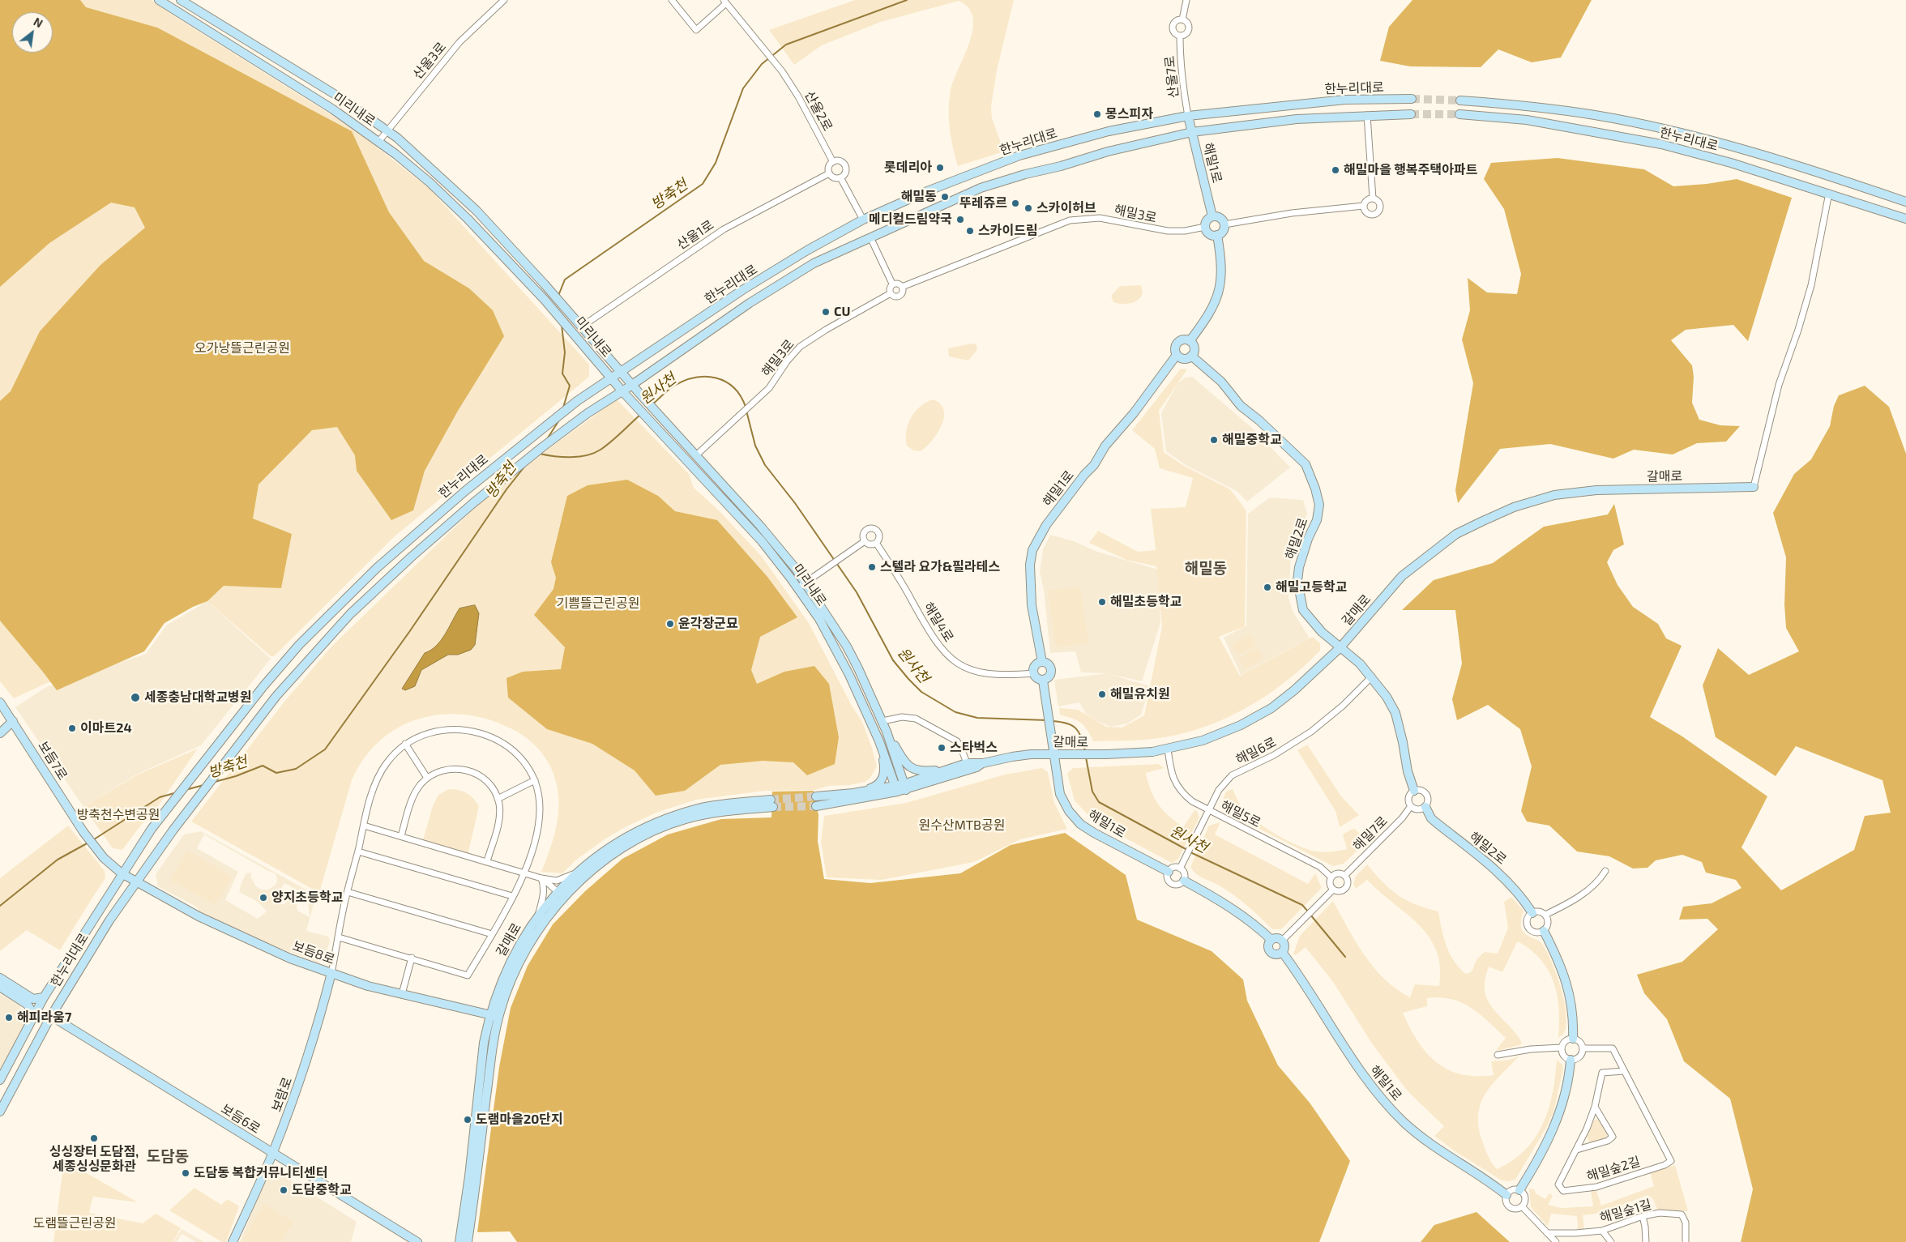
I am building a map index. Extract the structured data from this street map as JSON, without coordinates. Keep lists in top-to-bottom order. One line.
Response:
{"streets":{"street":["산울3로","산울7로","한누리대로","미리내로","산울2로","해밀1로","해밀3로","산울1로","갈매로","해밀2로","해밀4로","해밀6로","보듬7로","해밀5로","해밀7로","보듬8로","보람로","보듬6로","해밀숲2길","해밀숲1길"]},"crossings":[["산울3로","미리내로"],["산울7로","한누리대로"],["산울7로","해밀1로"],["한누리대로","미리내로"],["한누리대로","해밀1로"],["한누리대로","보듬7로"],["한누리대로","보듬8로"],["한누리대로","보듬6로"],["미리내로","해밀3로"],["미리내로","산울1로"],["미리내로","갈매로"],["산울2로","산울1로"],["해밀1로","해밀3로"],["해밀1로","갈매로"],["해밀1로","해밀2로"],["해밀1로","해밀4로"],["해밀1로","해밀6로"],["갈매로","해밀2로"],["갈매로","해밀5로"],["갈매로","보듬8로"],["해밀2로","해밀6로"],["해밀2로","해밀7로"],["해밀6로","해밀5로"],["해밀5로","해밀7로"],["보듬8로","보람로"],["보람로","보듬6로"]],"districts":["해밀동","도담동"],"water":["방축천","원사천"],"parks":["오가낭뜰근린공원","기쁨뜰근린공원","방축천수변공원","원수산MTB공원","도램뜰근린공원"],"places":["몽스피자","롯데리아","해밀마을 행복주택아파트","해밀동","뚜레쥬르","스카이허브","메디컬드림약국","스카이드림","CU","해밀중학교","스텔라 요가&필라테스","해밀고등학교","해밀초등학교","윤각장군묘","해밀유치원","세종충남대학교병원","이마트24","스타벅스","양지초등학교","해피라움7","도램마을20단지","싱싱장터 도담점, 세종싱싱문화관","도담동 복합커뮤니티센터","도담중학교"],"north":"top right"}
